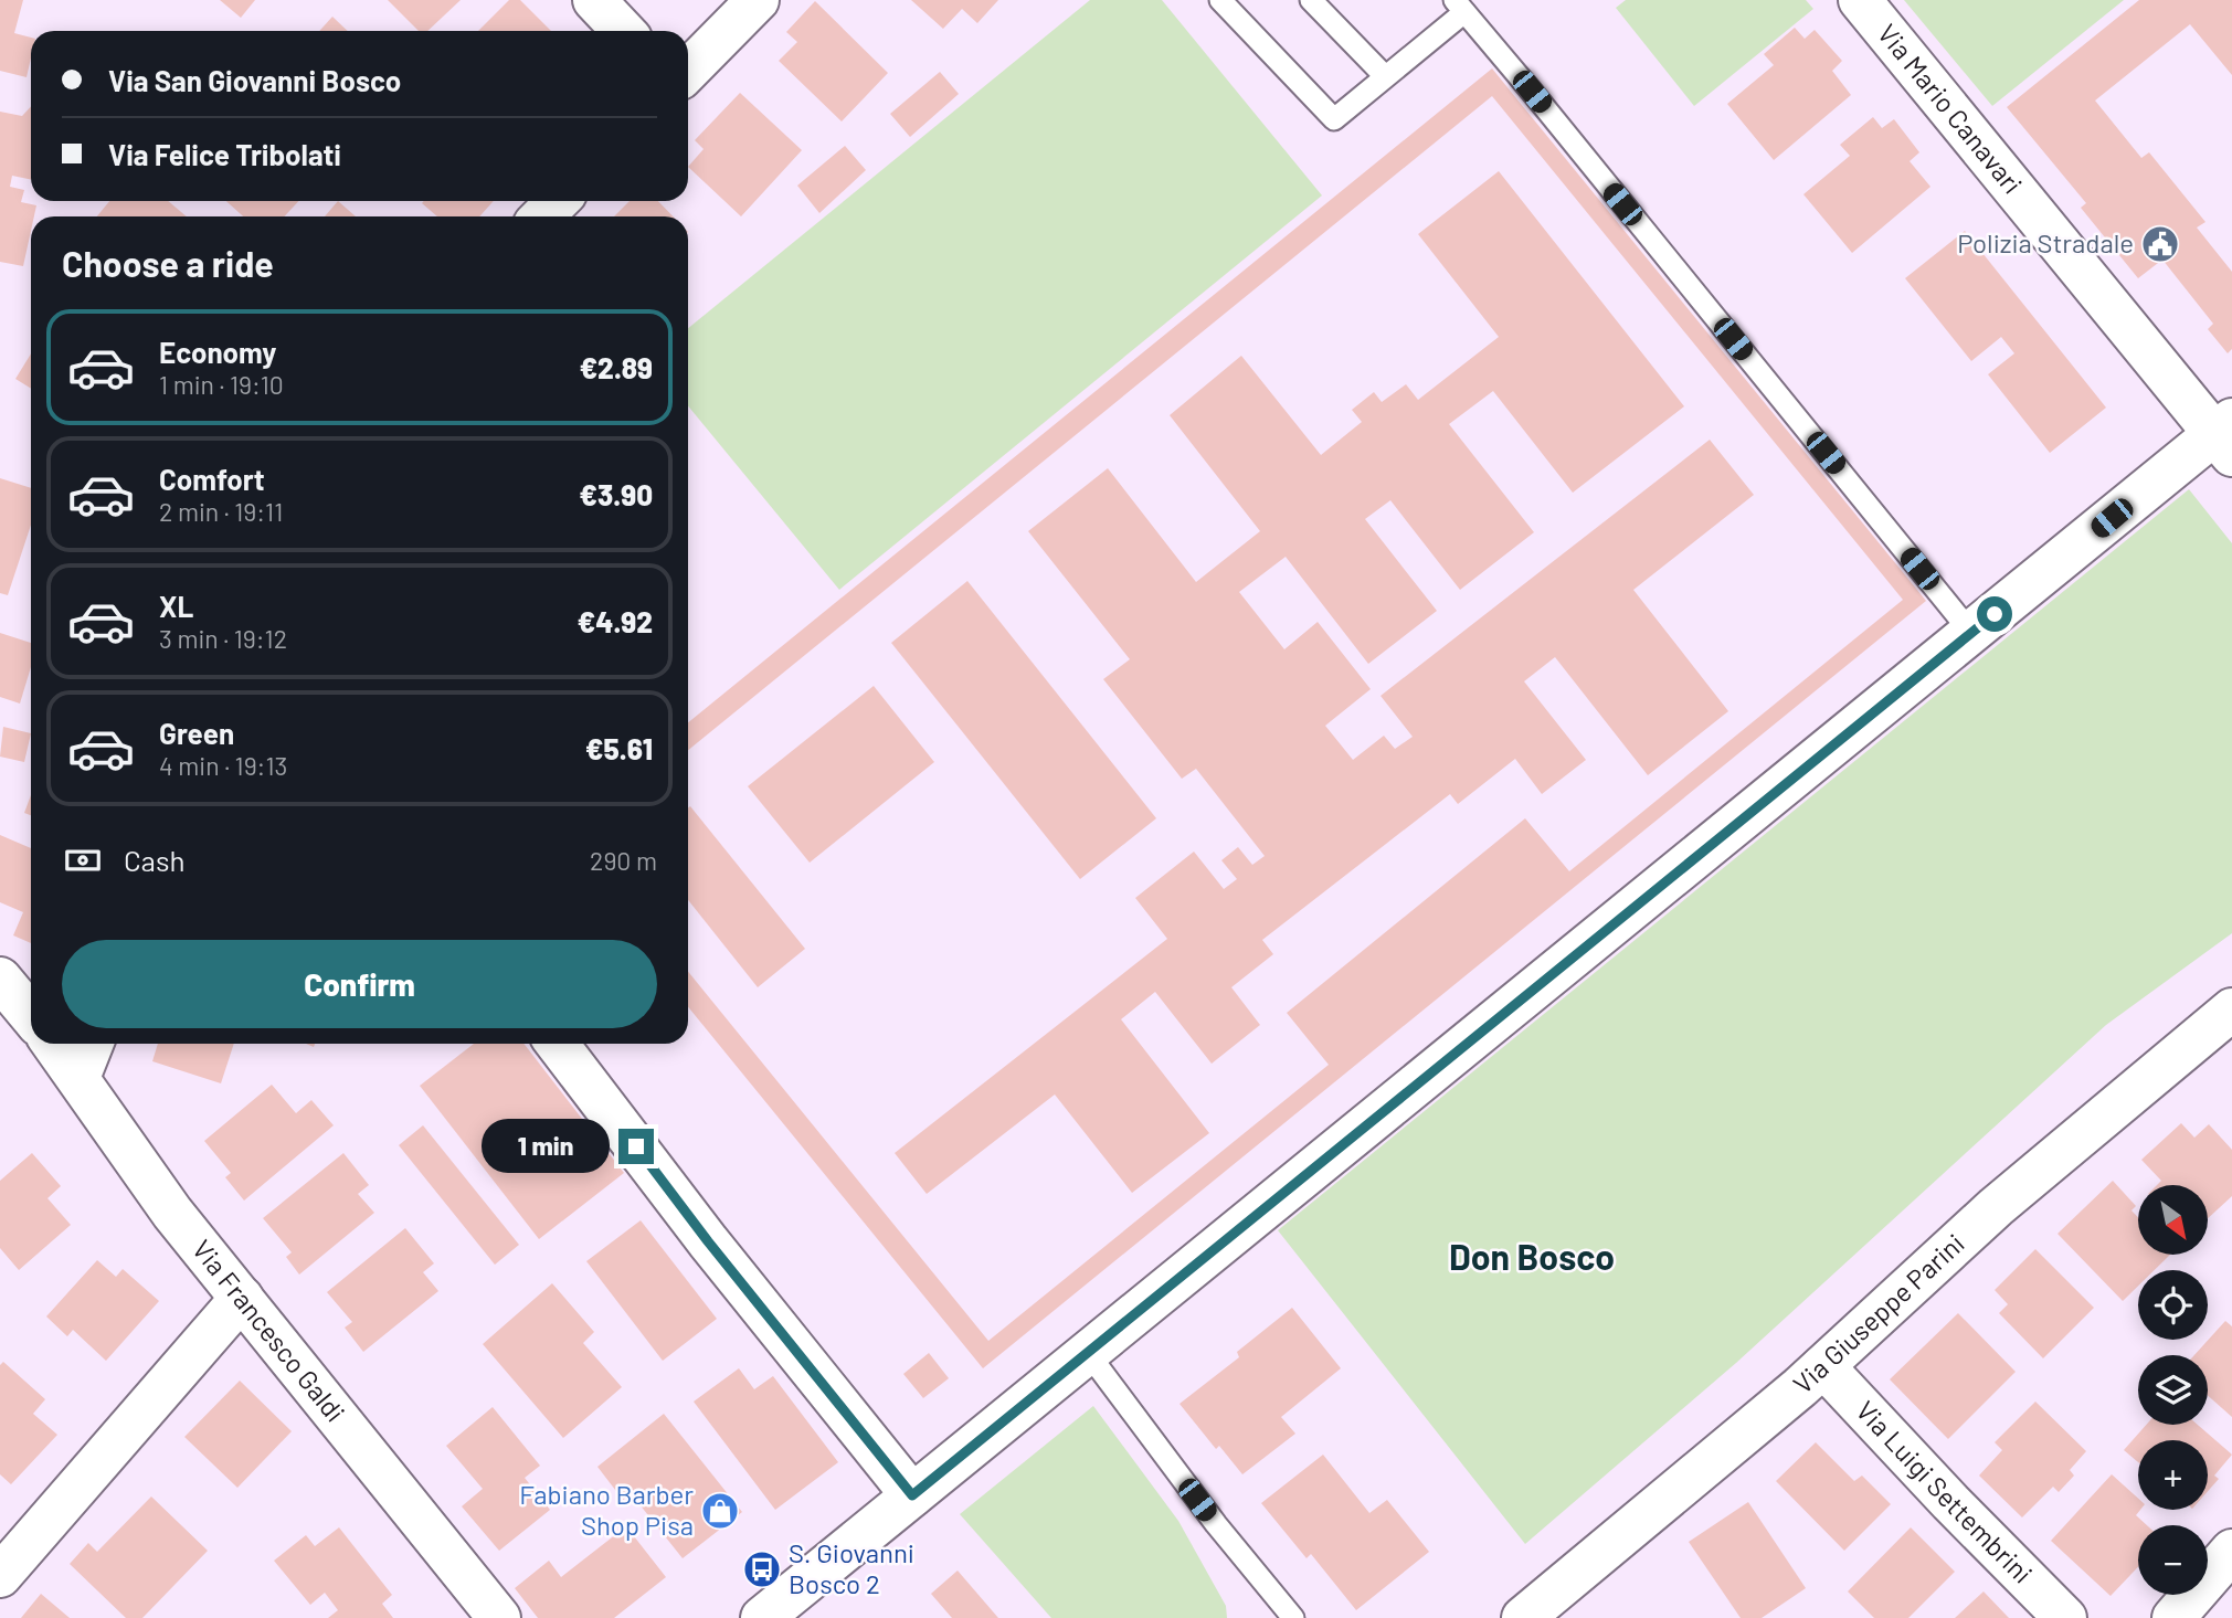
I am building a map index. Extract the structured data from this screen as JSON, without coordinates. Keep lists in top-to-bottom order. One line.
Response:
{"streets":{"street":["Via Mario Canavari","Via Giuseppe Parini","Via Francesco Galdi","Via Luigi Settembrini"]},"crossings":[["Via Giuseppe Parini","Via Luigi Settembrini"]],"districts":["Don Bosco"],"places":{"public building":["Polizia Stradale"],"shop":["Fabiano Barber Shop Pisa"],"bus stop":["S. Giovanni Bosco 2"]},"north":"bottom right","page":{"banner":["Via San Giovanni Bosco","Via Felice Tribolati"],"heading":"Choose a ride","list":[{"name":"Economy","note":"1 min · 19:10","value":"€2.89"},{"name":"Comfort","note":"2 min · 19:11","value":"€3.90"},{"name":"XL","note":"3 min · 19:12","value":"€4.92"},{"name":"Green","note":"4 min · 19:13","value":"€5.61"}],"pay":["Cash","290 m"],"buttons":"Confirm","bubble":"1 min","map_buttons":["+","−"]}}
